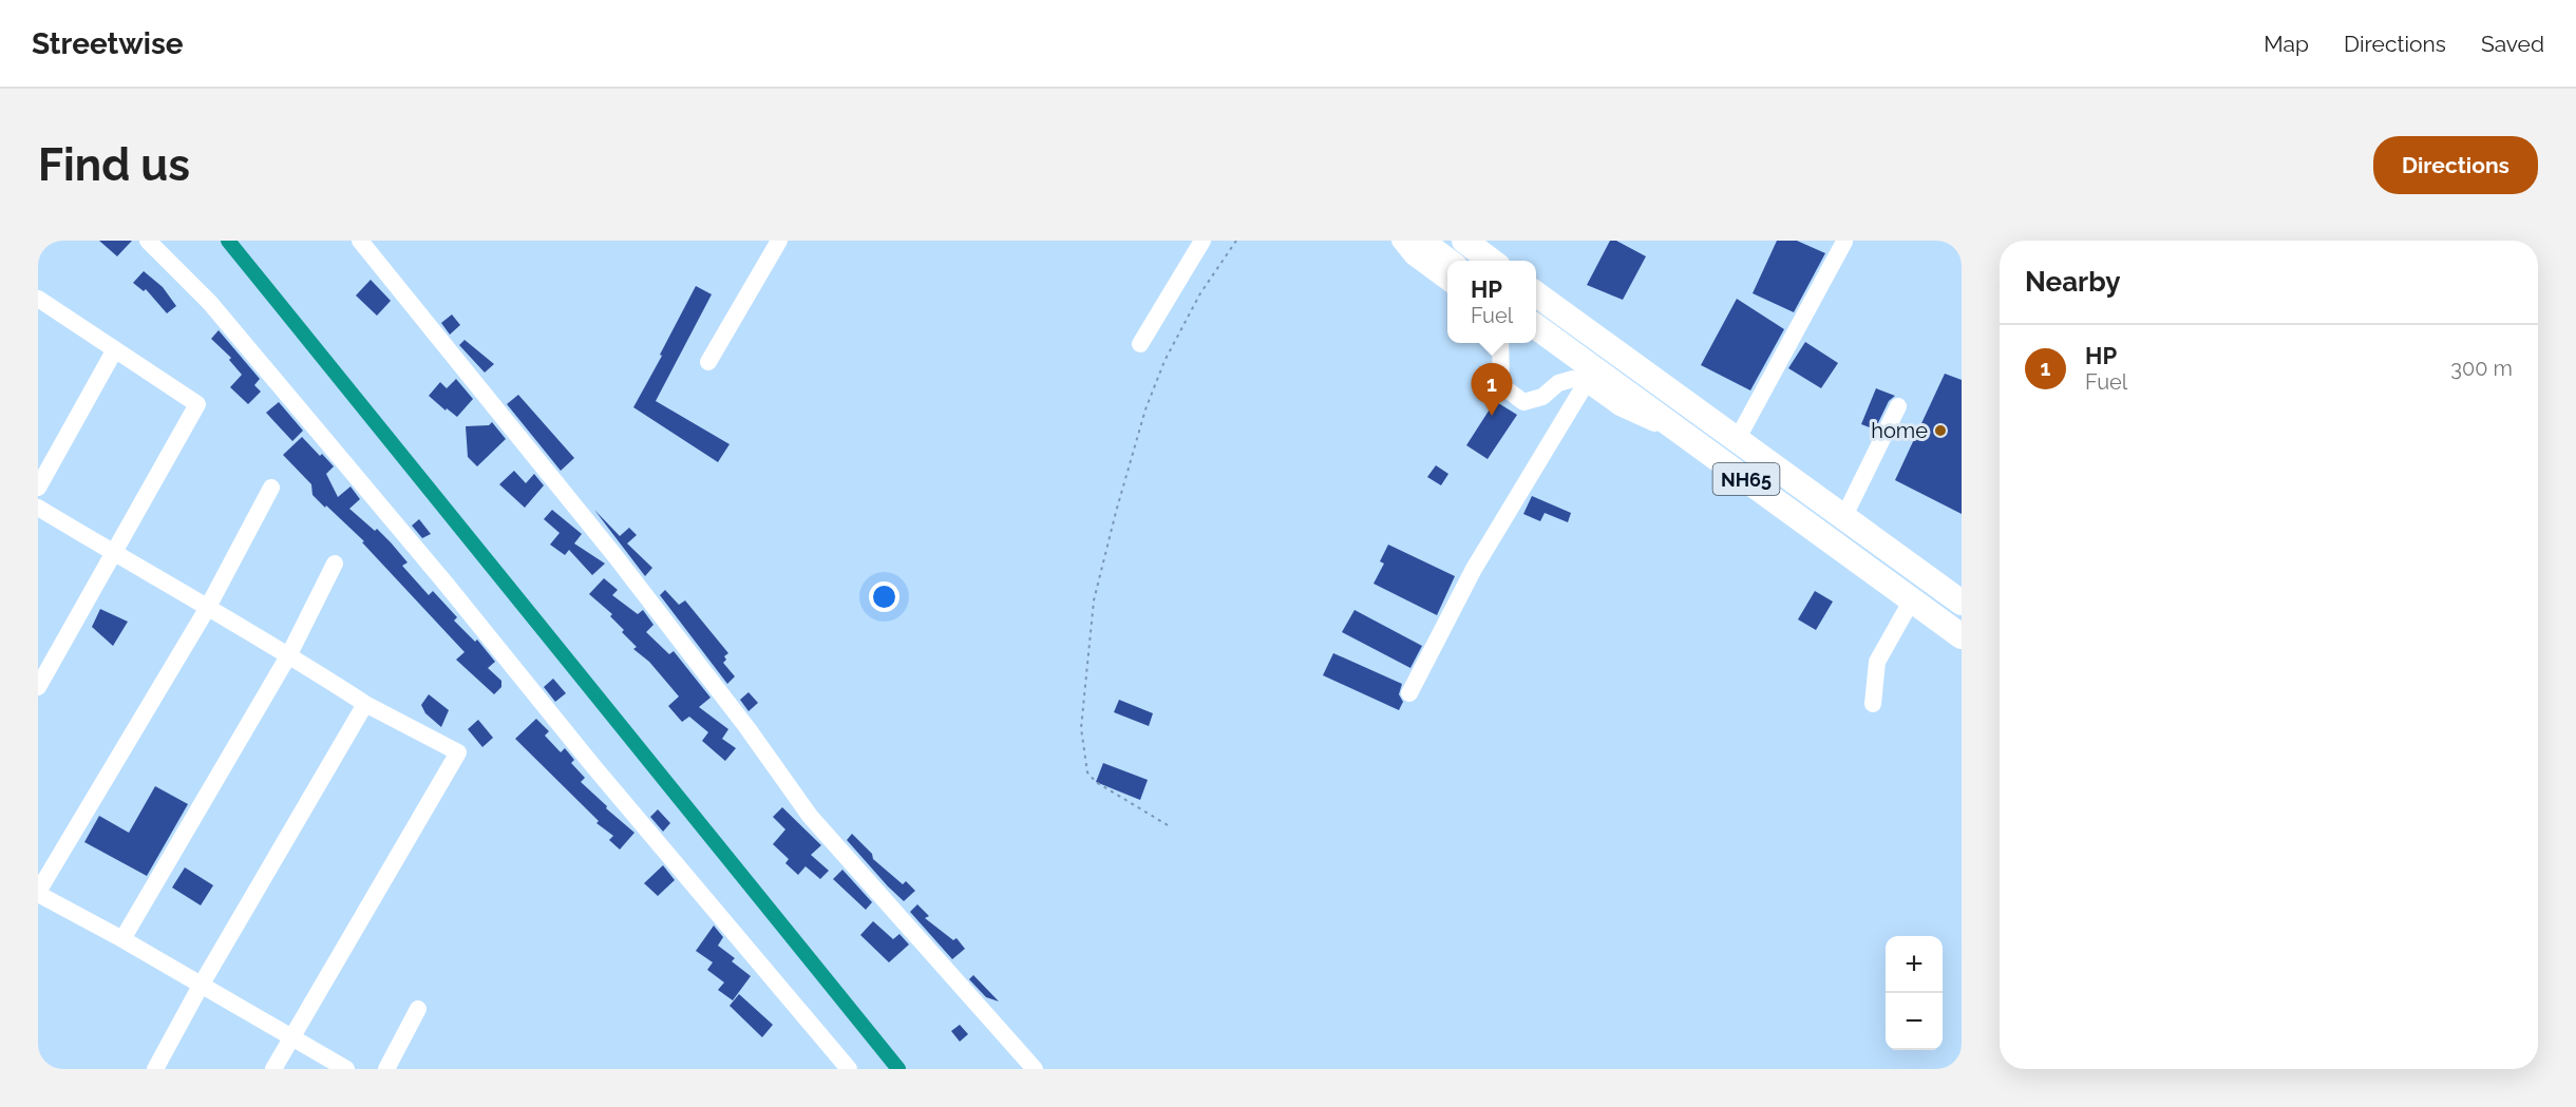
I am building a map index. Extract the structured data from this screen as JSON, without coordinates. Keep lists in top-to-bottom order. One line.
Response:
{"streets":{"highway":["NH65"]},"places":["home"],"page":{"header":"Streetwise","nav":["Map","Directions","Saved"],"buttons":"Directions","title":"Find us","heading":"Nearby","popup":["HP","Fuel"],"list":[{"mark":"1","name":"HP","note":"Fuel","value":"300 m"}],"pins":"1","map_buttons":["+","−"]}}
